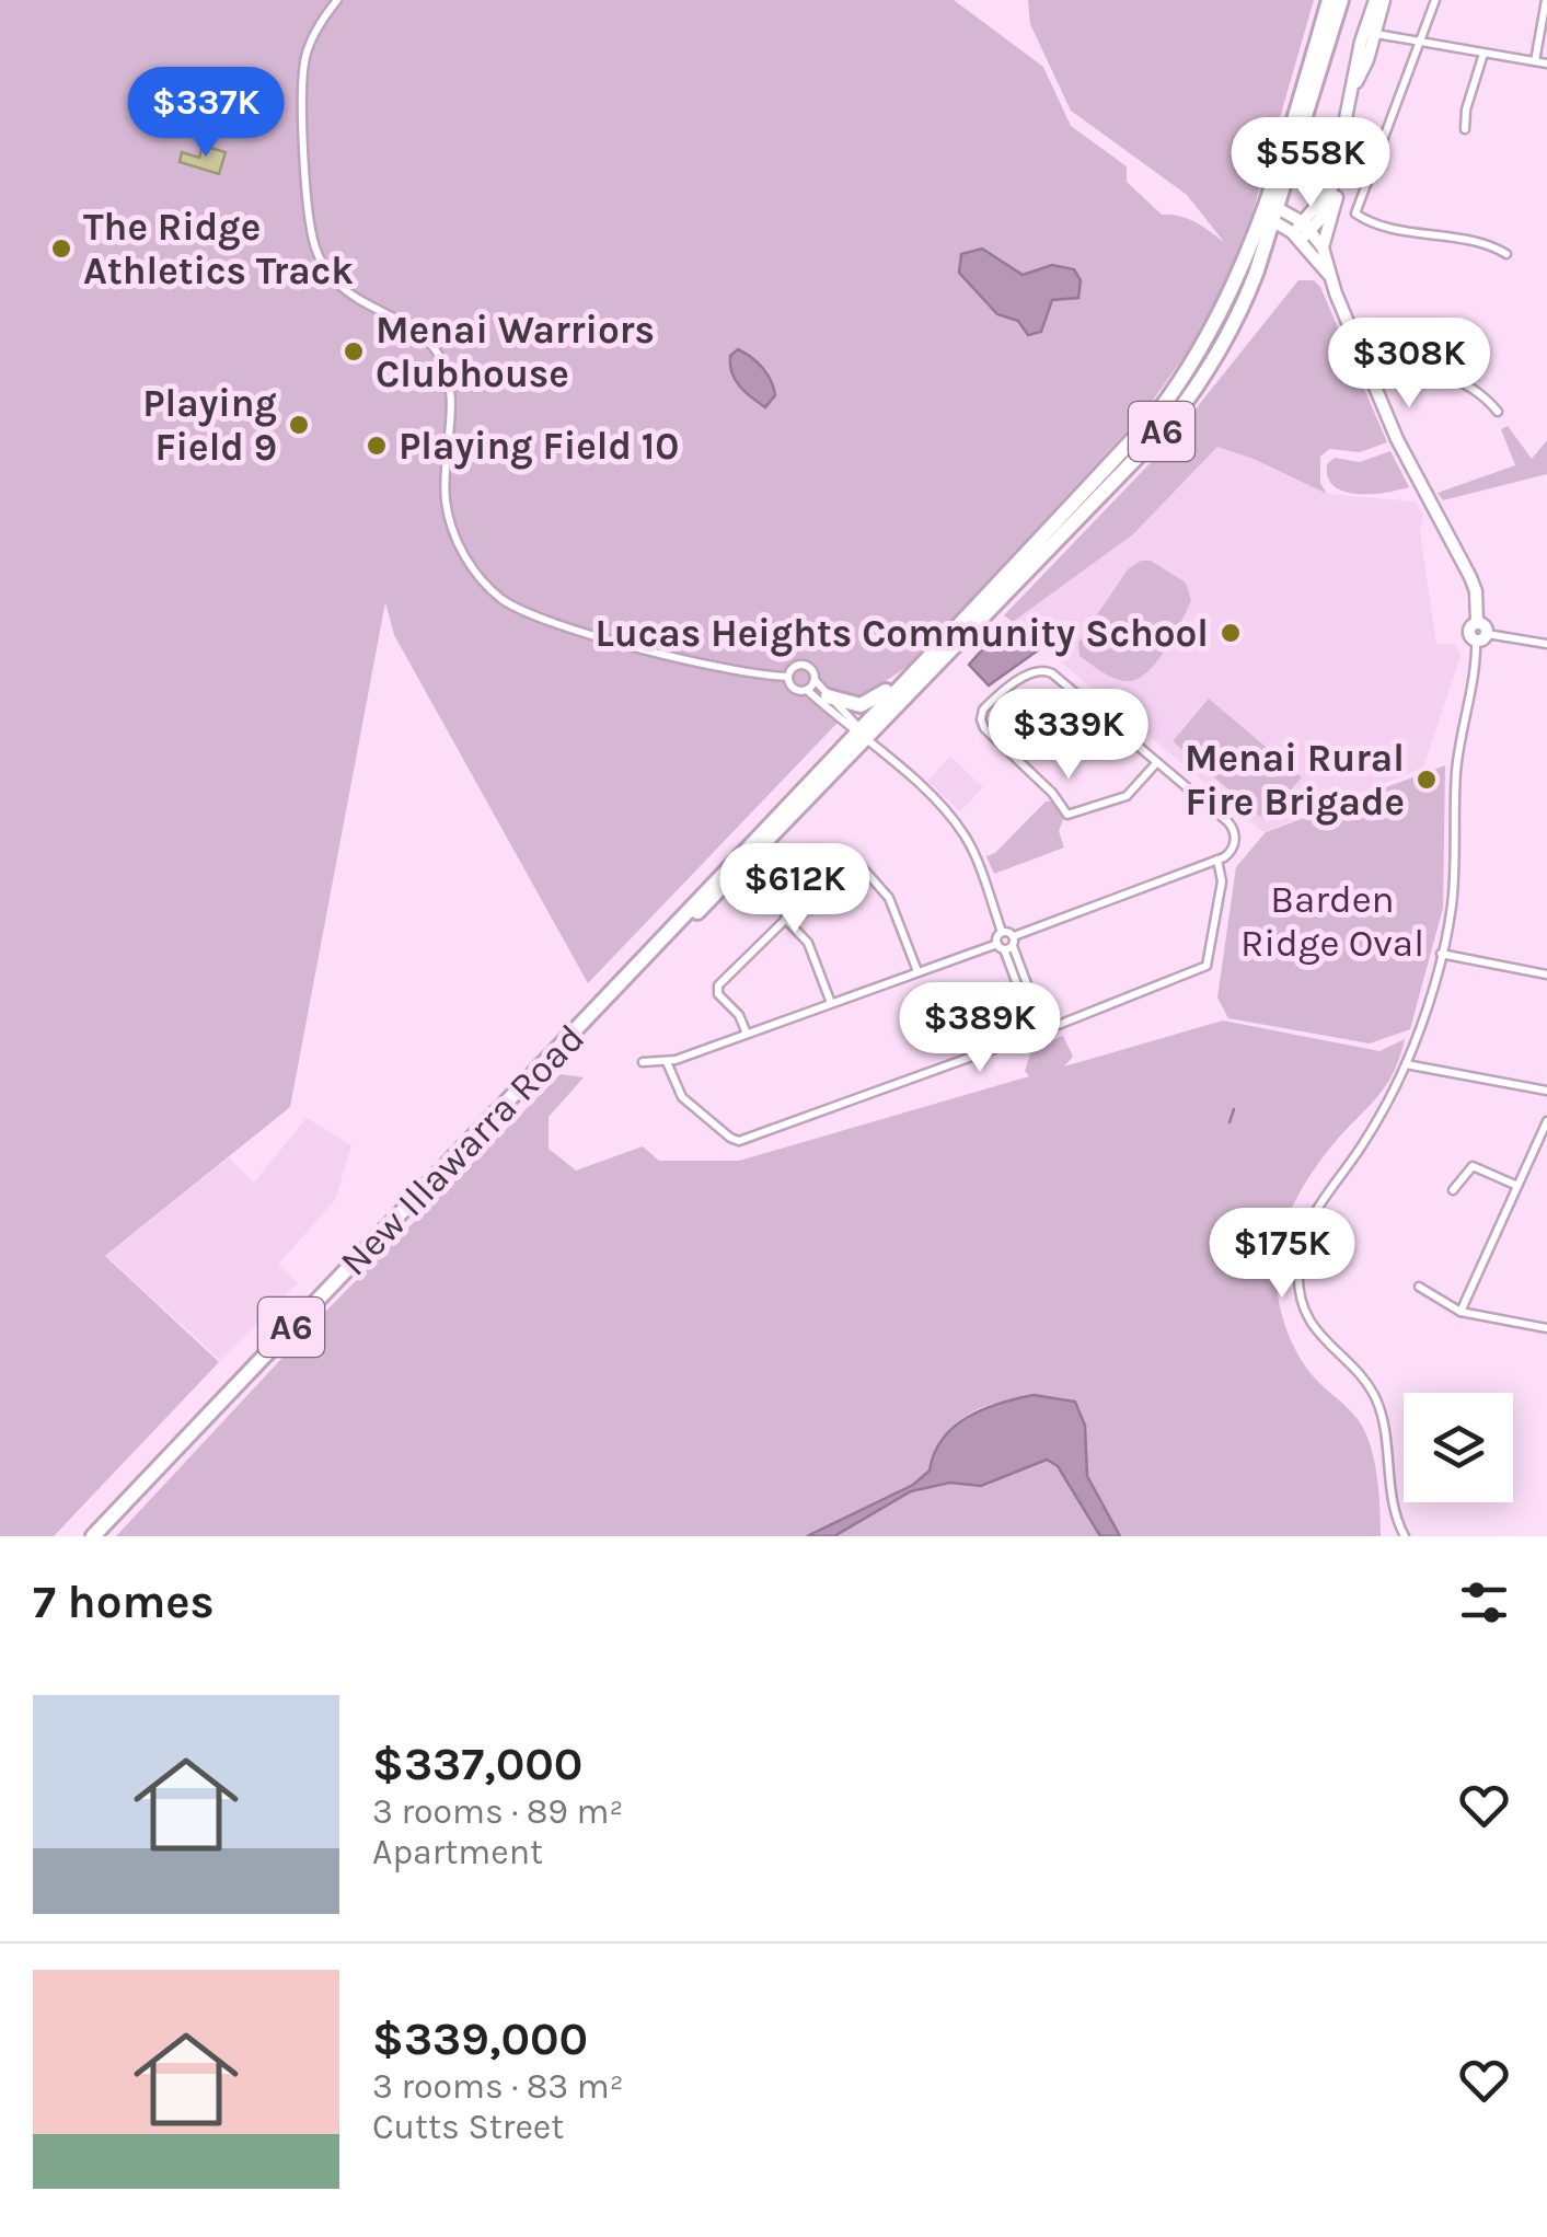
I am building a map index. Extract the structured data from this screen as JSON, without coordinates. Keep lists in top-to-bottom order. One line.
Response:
{"streets":{"highway":["A6","New Illawarra Road"]},"parks":["Barden Ridge Oval"],"places":["The Ridge Athletics Track","Menai Warriors Clubhouse","Playing Field 9","Playing Field 10","Lucas Heights Community School","Menai Rural Fire Brigade"],"page":{"price":["$337K","$558K","$308K","$339K","$612K","$389K","$175K"],"heading":"7 homes","list":[{"name":"$337,000","note":"3 rooms · 89 m² · Apartment"},{"name":"$339,000","note":"3 rooms · 83 m² · Cutts Street"}]}}
